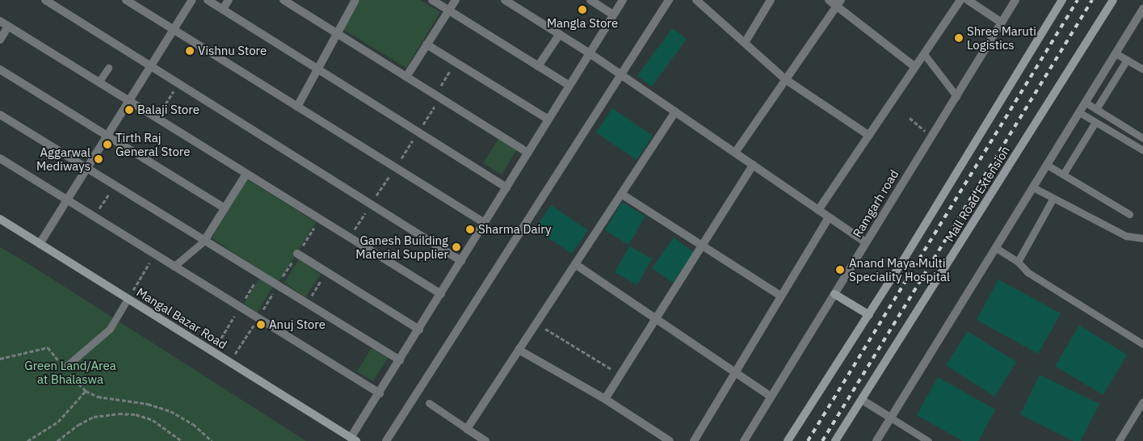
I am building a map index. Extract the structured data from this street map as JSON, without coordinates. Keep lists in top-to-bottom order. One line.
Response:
{"streets":{"main road":["Mall Road Extension","Mangal Bazar Road"],"street":["Ramgarh road"]},"parks":["Green Land/Area at Bhalaswa"],"places":["Mangla Store","Shree Maruti Logistics","Vishnu Store","Balaji Store","Tirth Raj General Store","Aggarwal Mediways","Sharma Dairy","Ganesh Building Material Supplier","Anand Maya Multi Speciality Hospital","Anuj Store"]}
